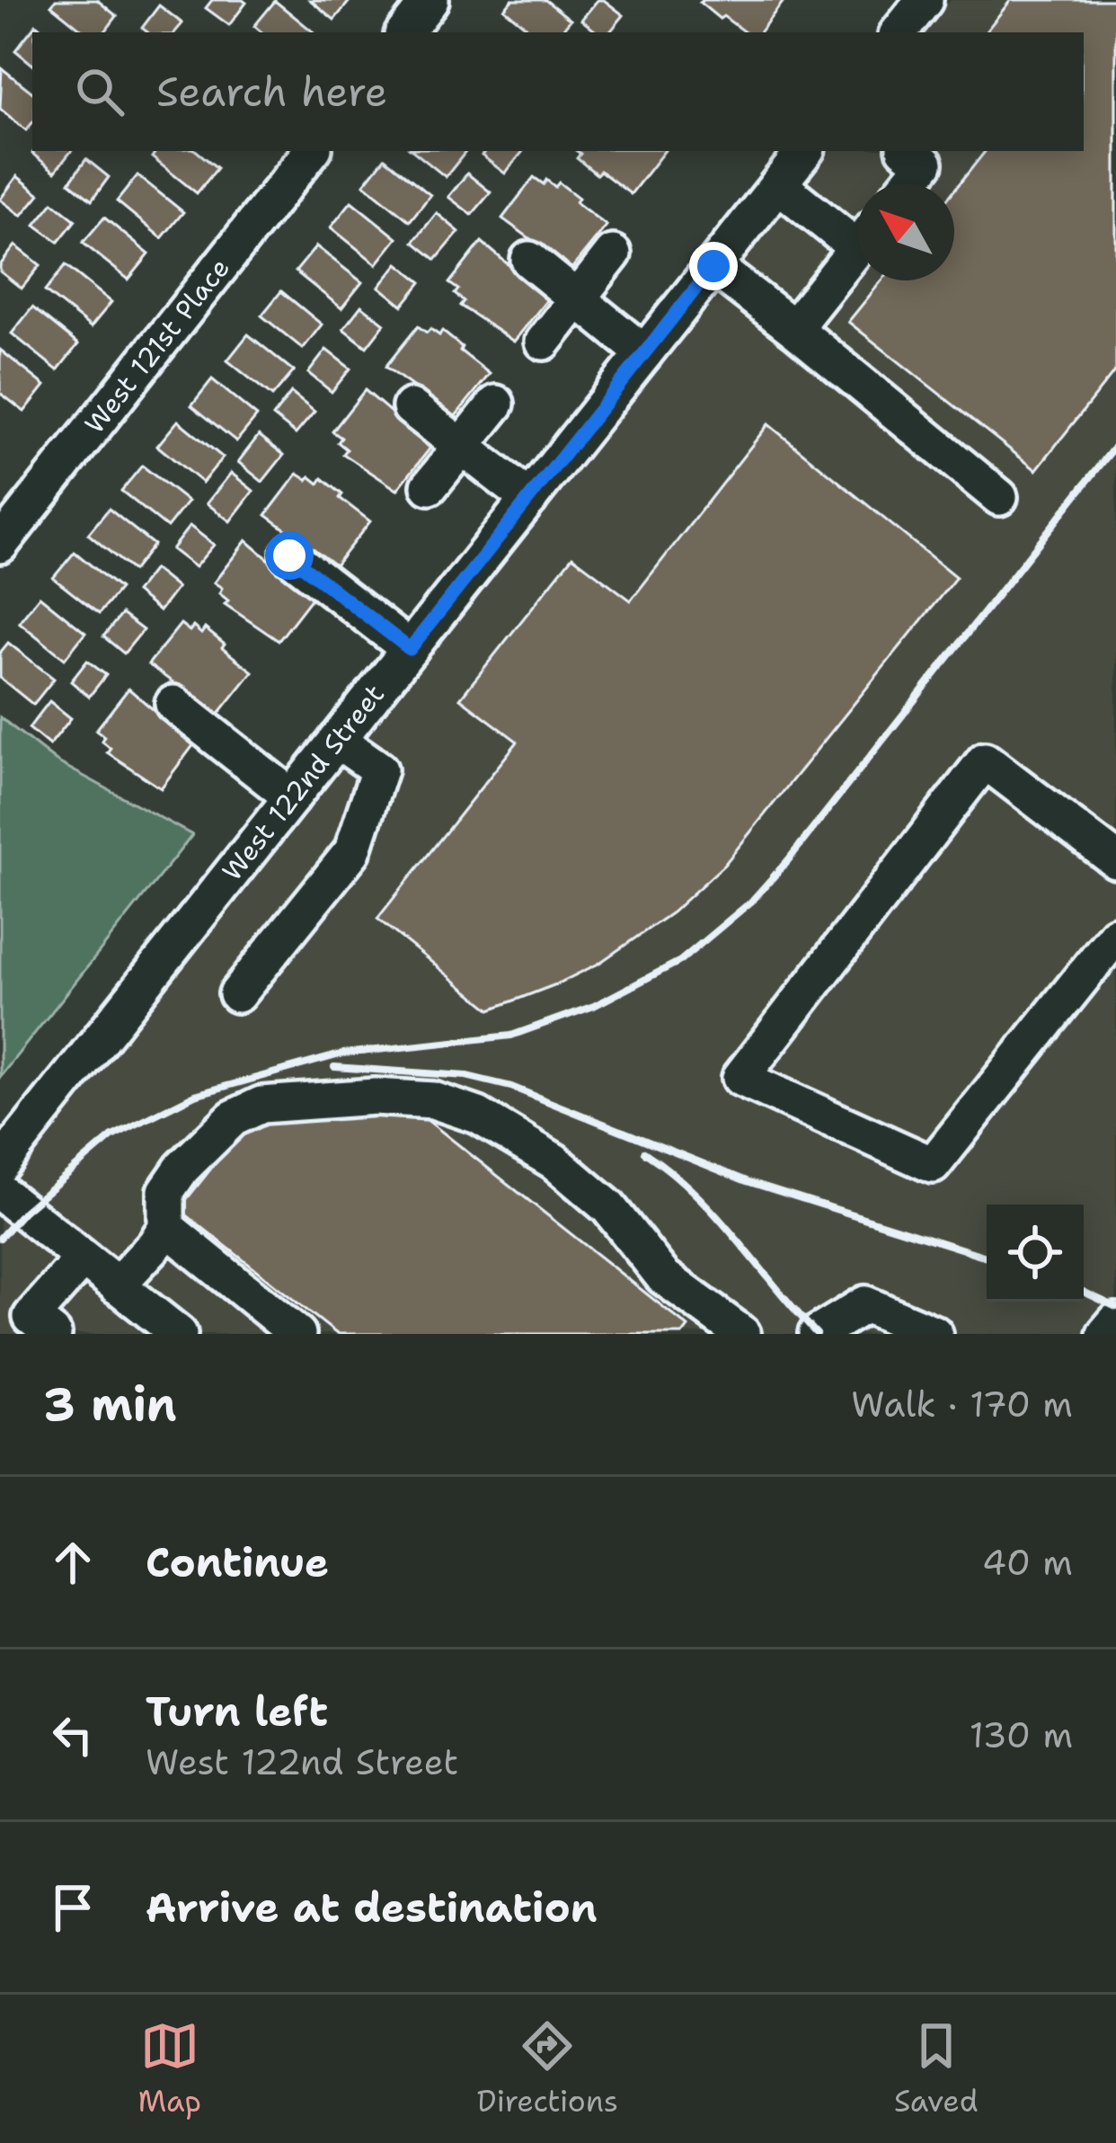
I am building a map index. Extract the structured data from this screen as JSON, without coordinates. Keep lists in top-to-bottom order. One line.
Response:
{"streets":{"street":["West 121st Place","West 122nd Street"]},"north":"top left","page":{"search":"Search here","heading":["3 min","Walk · 170 m"],"list":[["Continue","40 m"],["Turn left","West 122nd Street","130 m"],"Arrive at destination"],"nav":["Map","Directions","Saved"]}}
